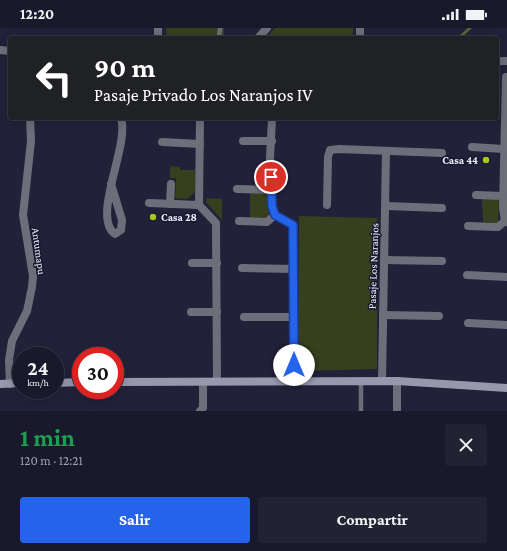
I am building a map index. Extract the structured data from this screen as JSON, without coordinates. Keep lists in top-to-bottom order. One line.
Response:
{"streets":{"street":["Antumapu","Pasaje Los Naranjos"]},"places":["Casa 44","Casa 28"],"page":{"status":"12:20","turn":["90 m","Pasaje Privado Los Naranjos IV"],"speed":"24 km/h","limit":"30","heading":["1 min","120 m · 12:21"],"buttons":["Salir","Compartir"]}}
